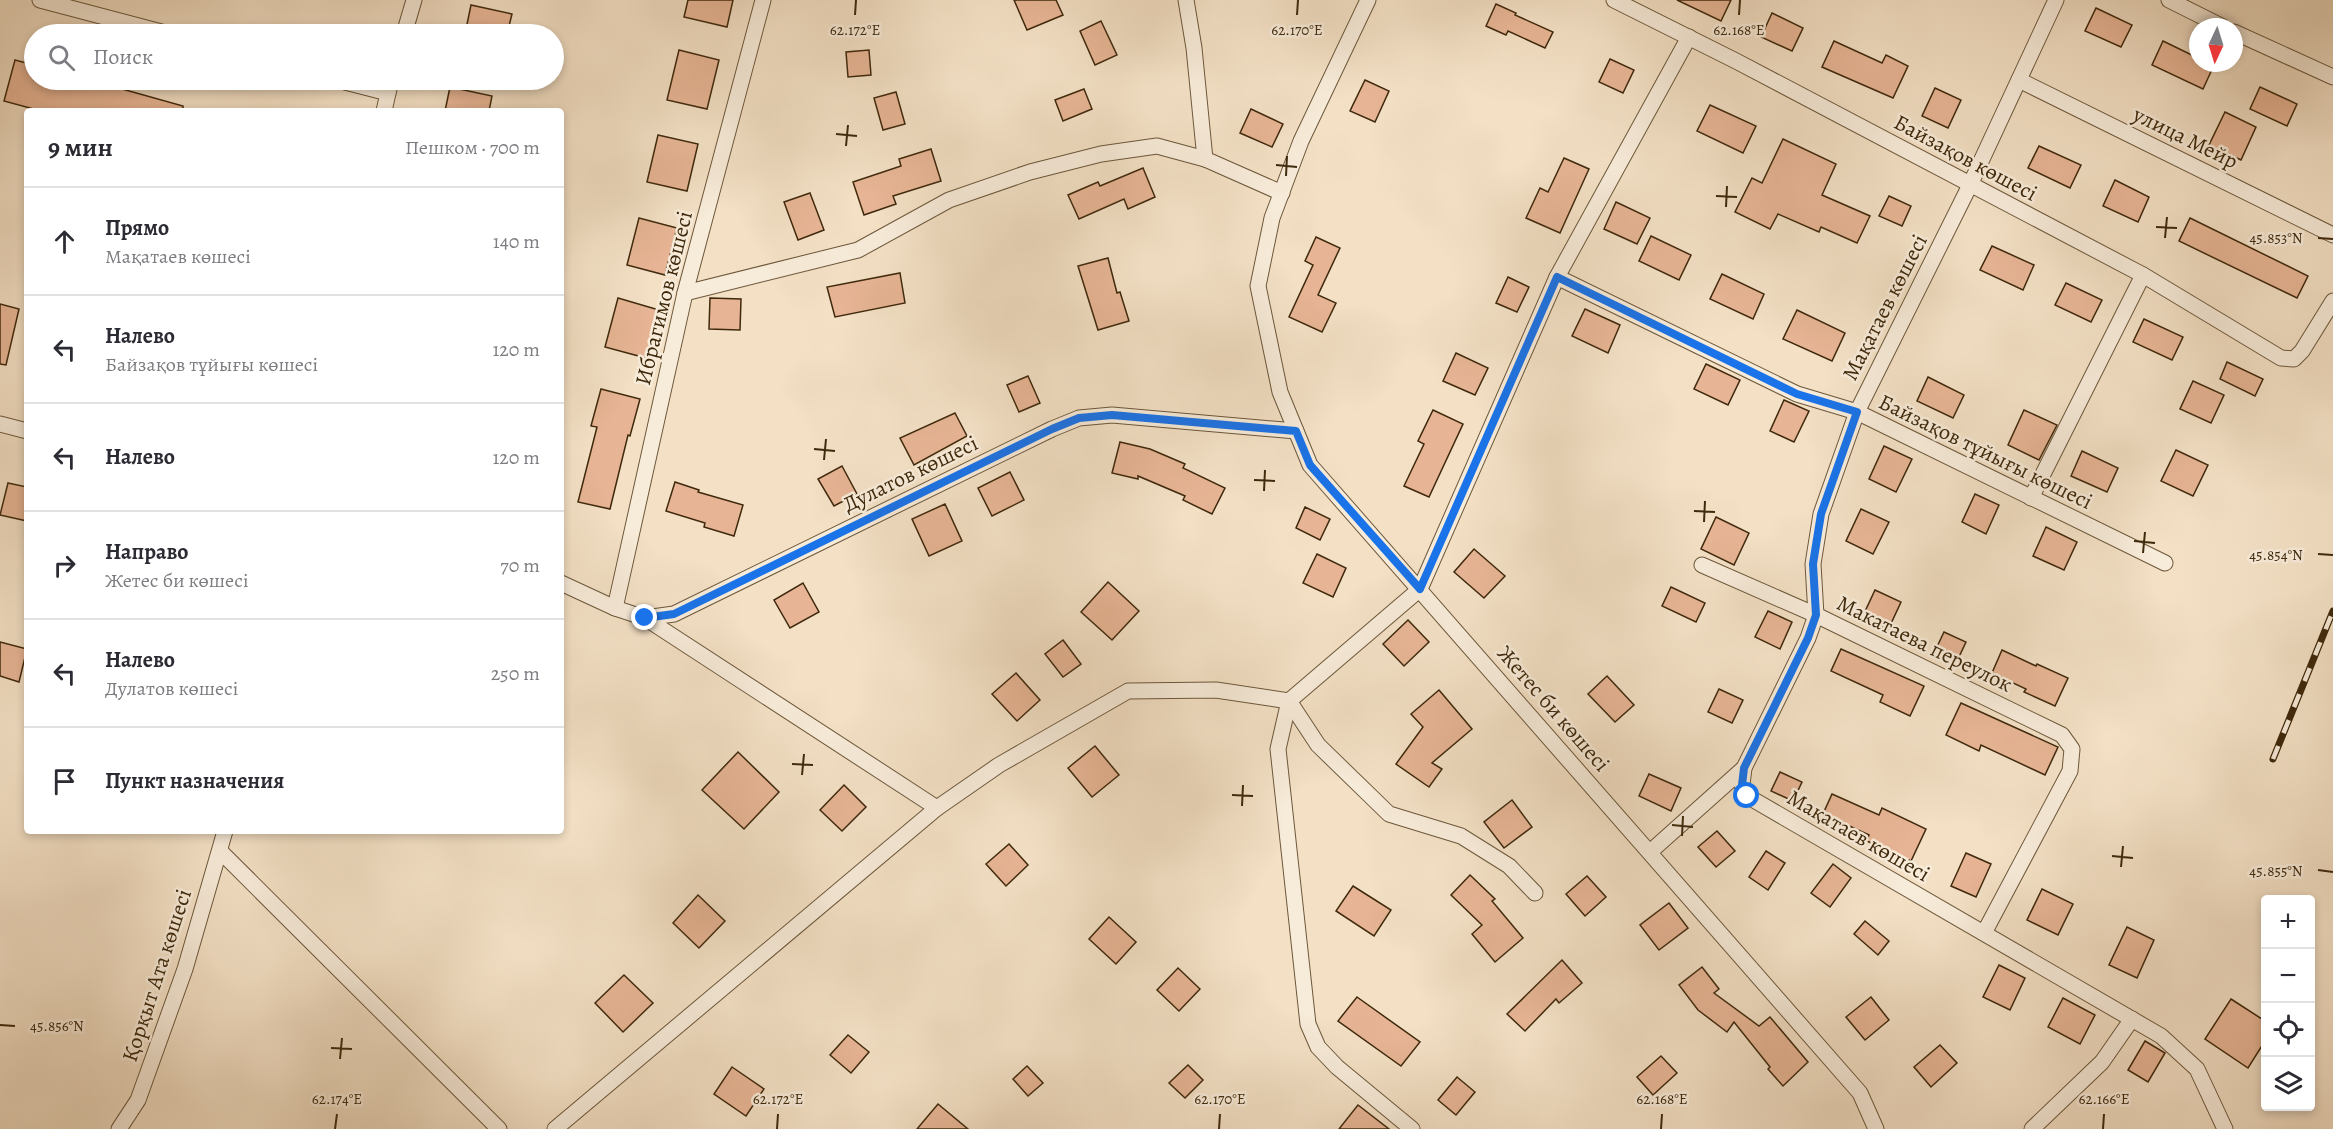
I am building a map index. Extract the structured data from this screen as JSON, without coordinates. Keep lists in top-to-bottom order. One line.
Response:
{"streets":{"street":["улица Мейр","Байзақов көшесі","Ибрагимов көшесі","Мақатаев көшесі","Байзақов тұйығы көшесі","Дулатов көшесі","Макатаева переулок","Жетес би көшесі","Қорқыт Ата көшесі"]},"crossings":[["улица Мейр","Мақатаев көшесі"],["Байзақов көшесі","Мақатаев көшесі"],["Ибрагимов көшесі","Дулатов көшесі"],["Мақатаев көшесі","Байзақов тұйығы көшесі"],["Мақатаев көшесі","Макатаева переулок"],["Дулатов көшесі","Жетес би көшесі"]],"north":"bottom","page":{"search":"Поиск","heading":["9 мин","Пешком · 700 m"],"list":[["Прямо","Мақатаев көшесі","140 m"],["Налево","Байзақов тұйығы көшесі","120 m"],["Налево","120 m"],["Направо","Жетес би көшесі","70 m"],["Налево","Дулатов көшесі","250 m"],"Пункт назначения"],"map_buttons":["+","−"]},"coordinates":["62.172°E","62.170°E","62.168°E","45.853°N","45.854°N","45.855°N","45.856°N","62.174°E","62.166°E"]}
